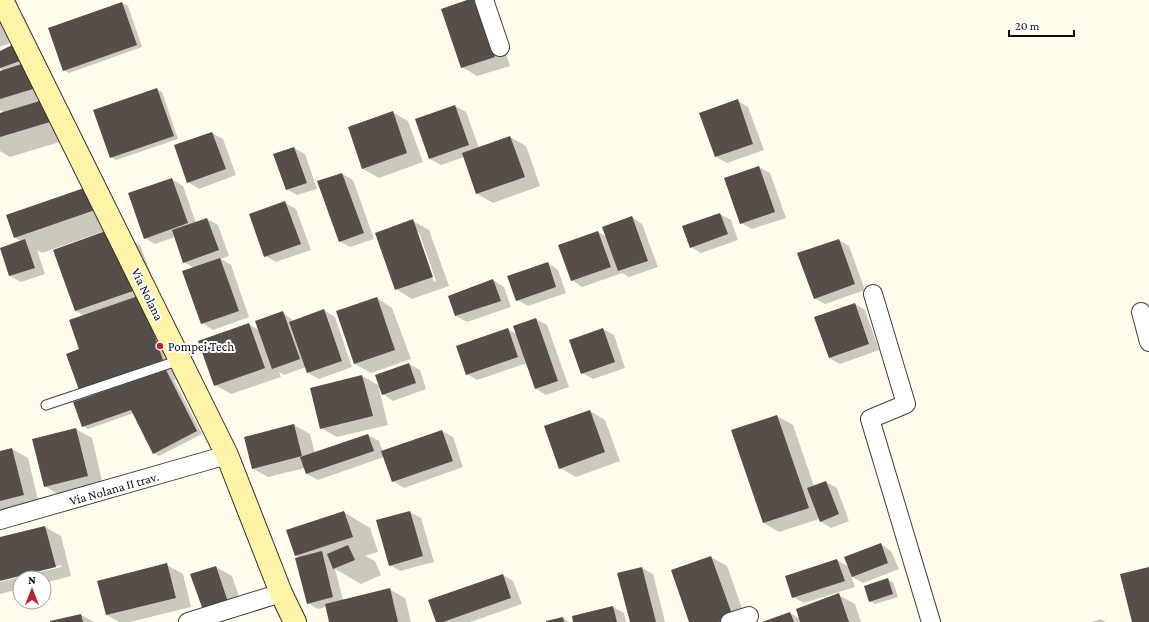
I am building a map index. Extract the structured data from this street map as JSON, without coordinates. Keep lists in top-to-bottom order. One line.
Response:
{"streets":{"street":["Via Nolana","Via Nolana II trav."]},"crossings":[["Via Nolana","Via Nolana II trav."]],"places":["Pompei Tech"],"scale_bar":"20 m","north":"top"}
